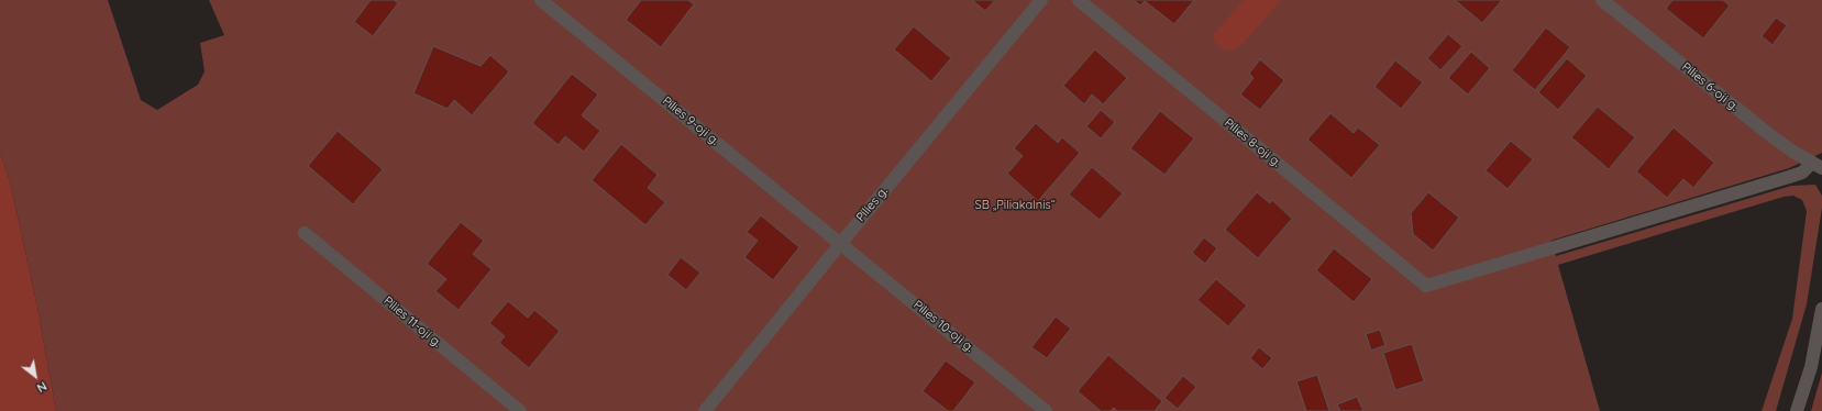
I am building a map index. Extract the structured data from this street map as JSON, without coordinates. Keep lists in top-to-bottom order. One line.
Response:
{"streets":{"street":["Pilies 6-oji g.","Pilies 9-oji g.","Pilies 8-oji g.","Pilies g.","Pilies 11-oji g.","Pilies 10-oji g."]},"crossings":[["Pilies 6-oji g.","Pilies 8-oji g."],["Pilies 9-oji g.","Pilies g."],["Pilies 9-oji g.","Pilies 10-oji g."],["Pilies g.","Pilies 10-oji g."]],"parks":["SB „Piliakalnis“"],"north":"bottom right"}
